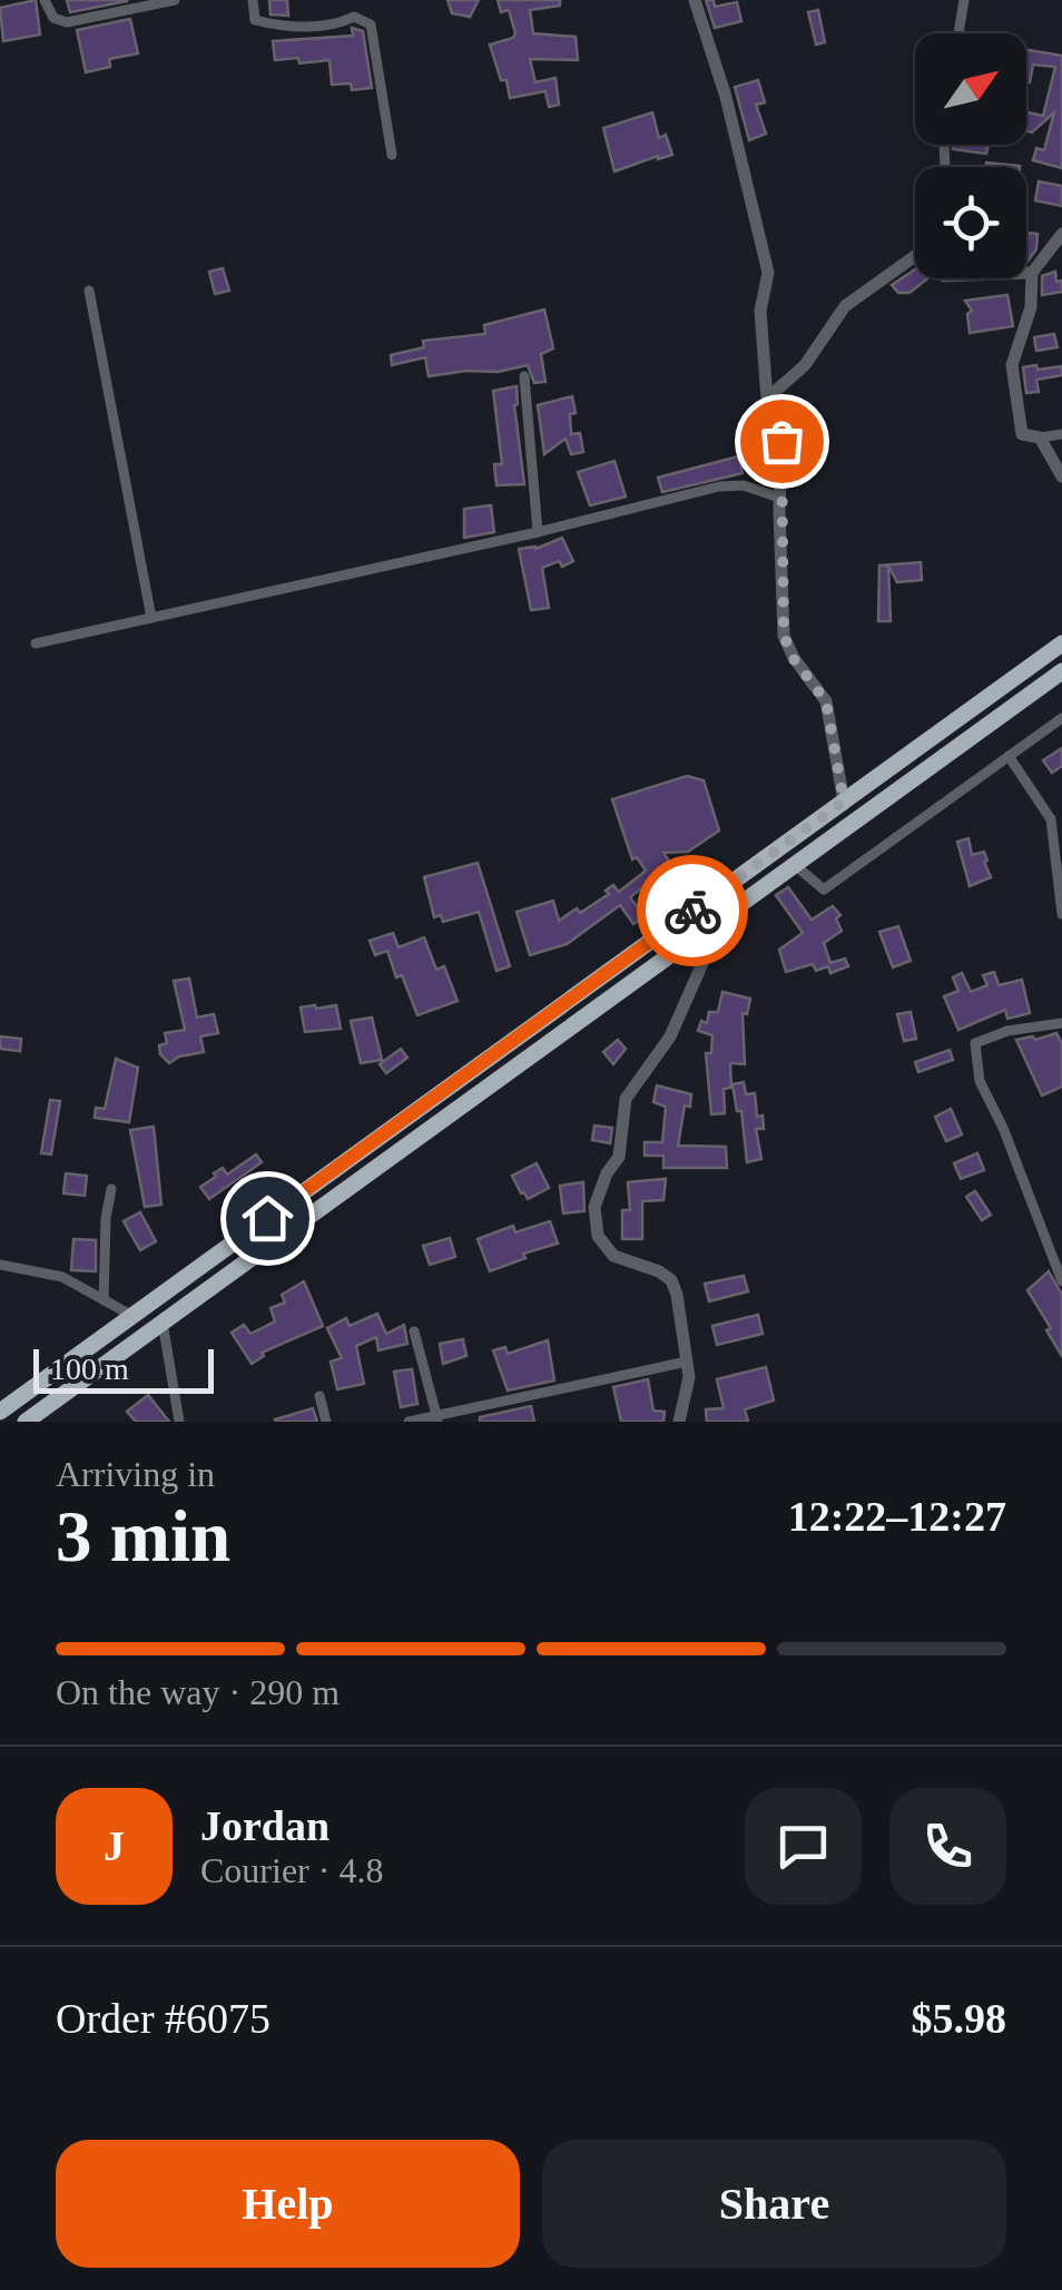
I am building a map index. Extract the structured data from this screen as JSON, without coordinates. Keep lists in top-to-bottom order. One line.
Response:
{"scale_bar":"100 m","north":"top right","page":{"scale":"100 m","heading":["3 min","Arriving in","12:22–12:27"],"panel":["Jordan","Courier · 4.8","Order #6075","$5.98"],"bar":"On the way · 290 m","round":"J","buttons":["Help","Share"]}}
